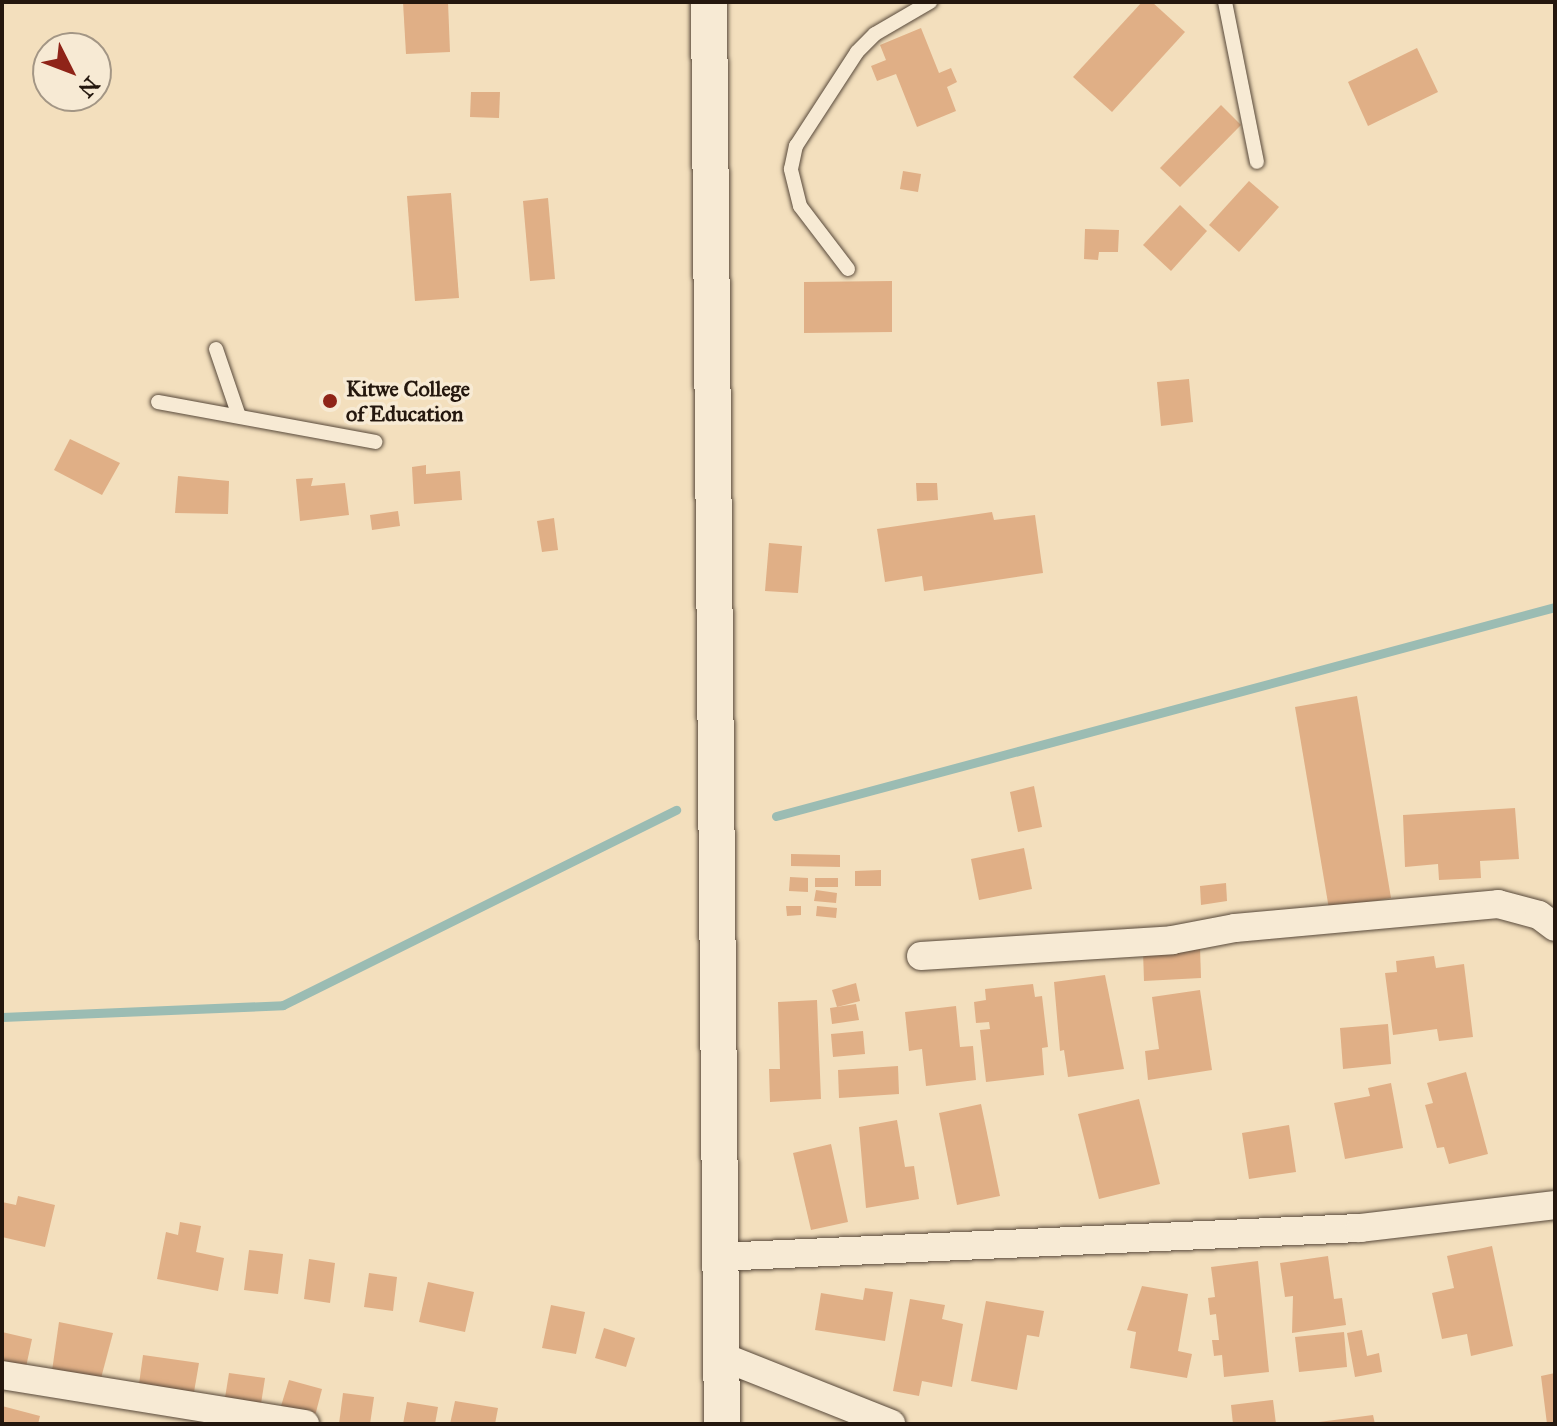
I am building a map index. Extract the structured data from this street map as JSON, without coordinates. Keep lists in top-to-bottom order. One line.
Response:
{"places":["Kitwe College of Education"],"north":"bottom right"}
